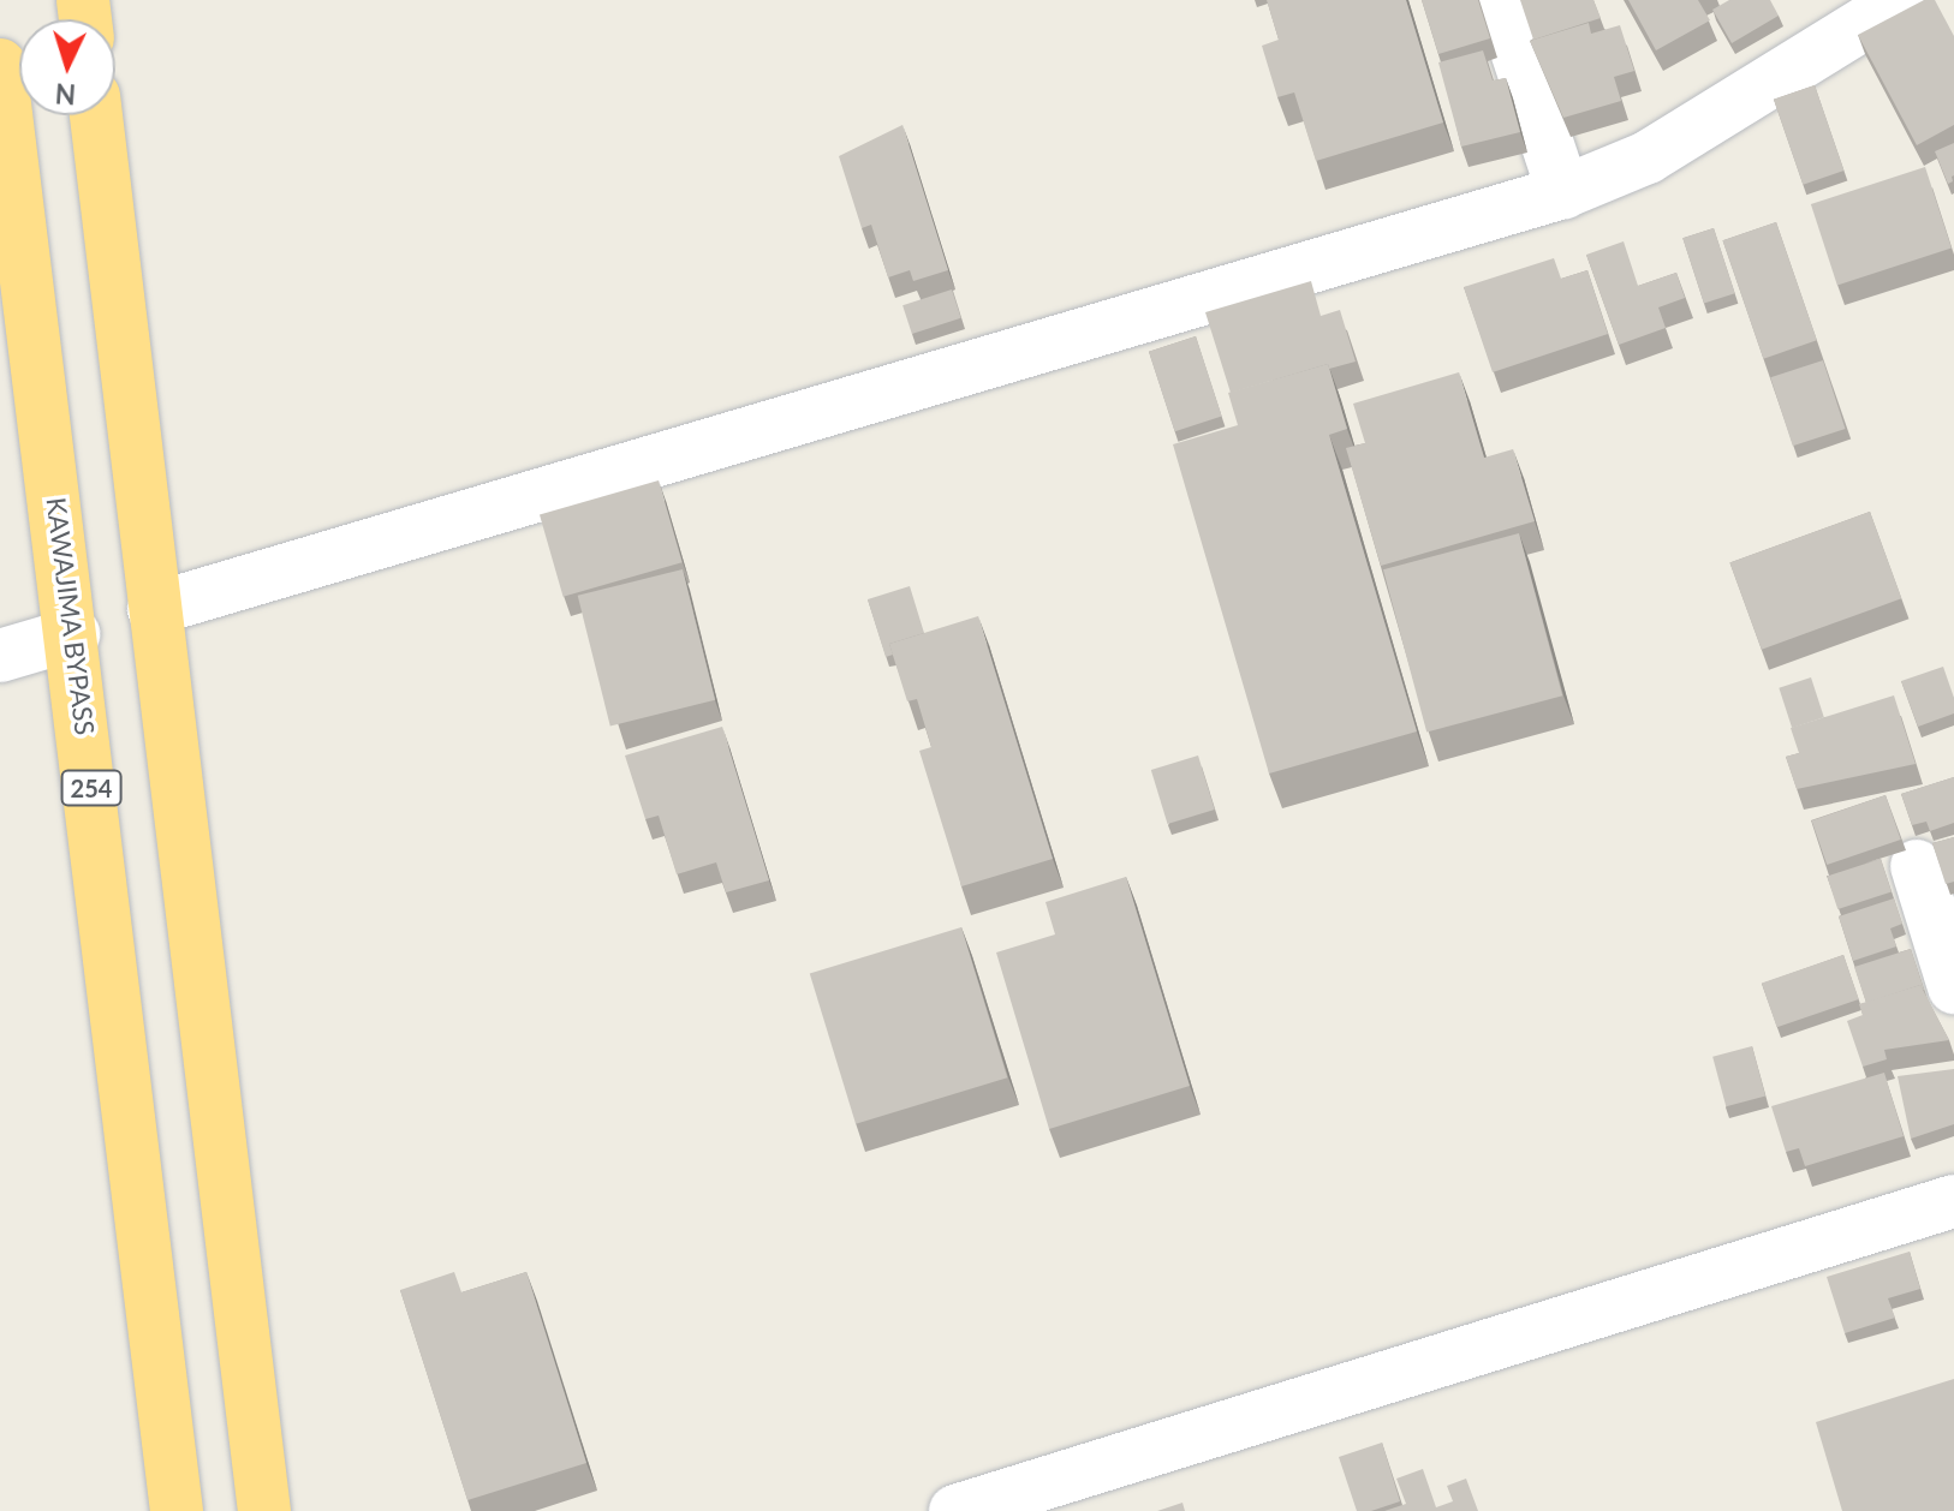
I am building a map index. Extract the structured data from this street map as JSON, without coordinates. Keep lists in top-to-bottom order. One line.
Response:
{"streets":{"highway":["KAWAJIMA BYPASS","254"]},"north":"bottom"}
